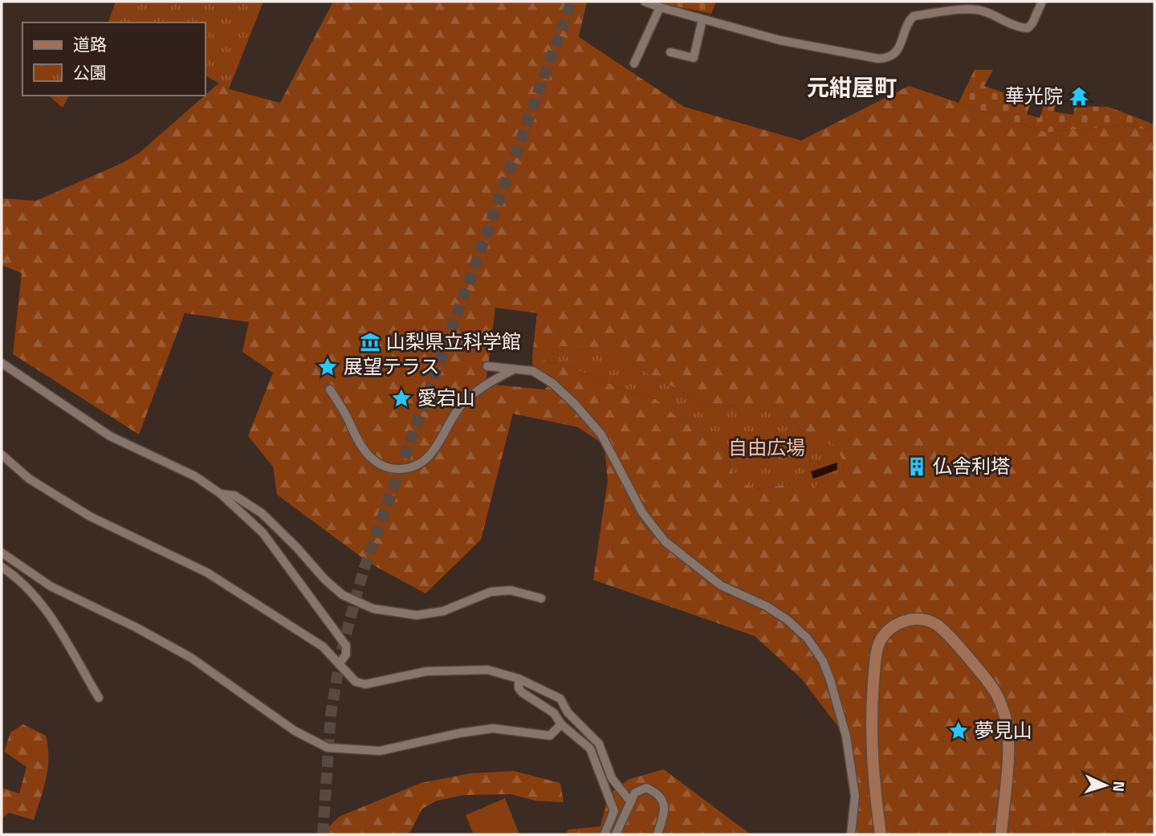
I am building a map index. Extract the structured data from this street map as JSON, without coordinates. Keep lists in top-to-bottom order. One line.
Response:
{"districts":["元紺屋町"],"parks":["自由広場"],"places":{"temple":["華光院"],"museum":["山梨県立科学館"],"place":["展望テラス","愛宕山","夢見山"],"building":["仏舎利塔"]},"legend":["道路","公園"],"north":"right"}
